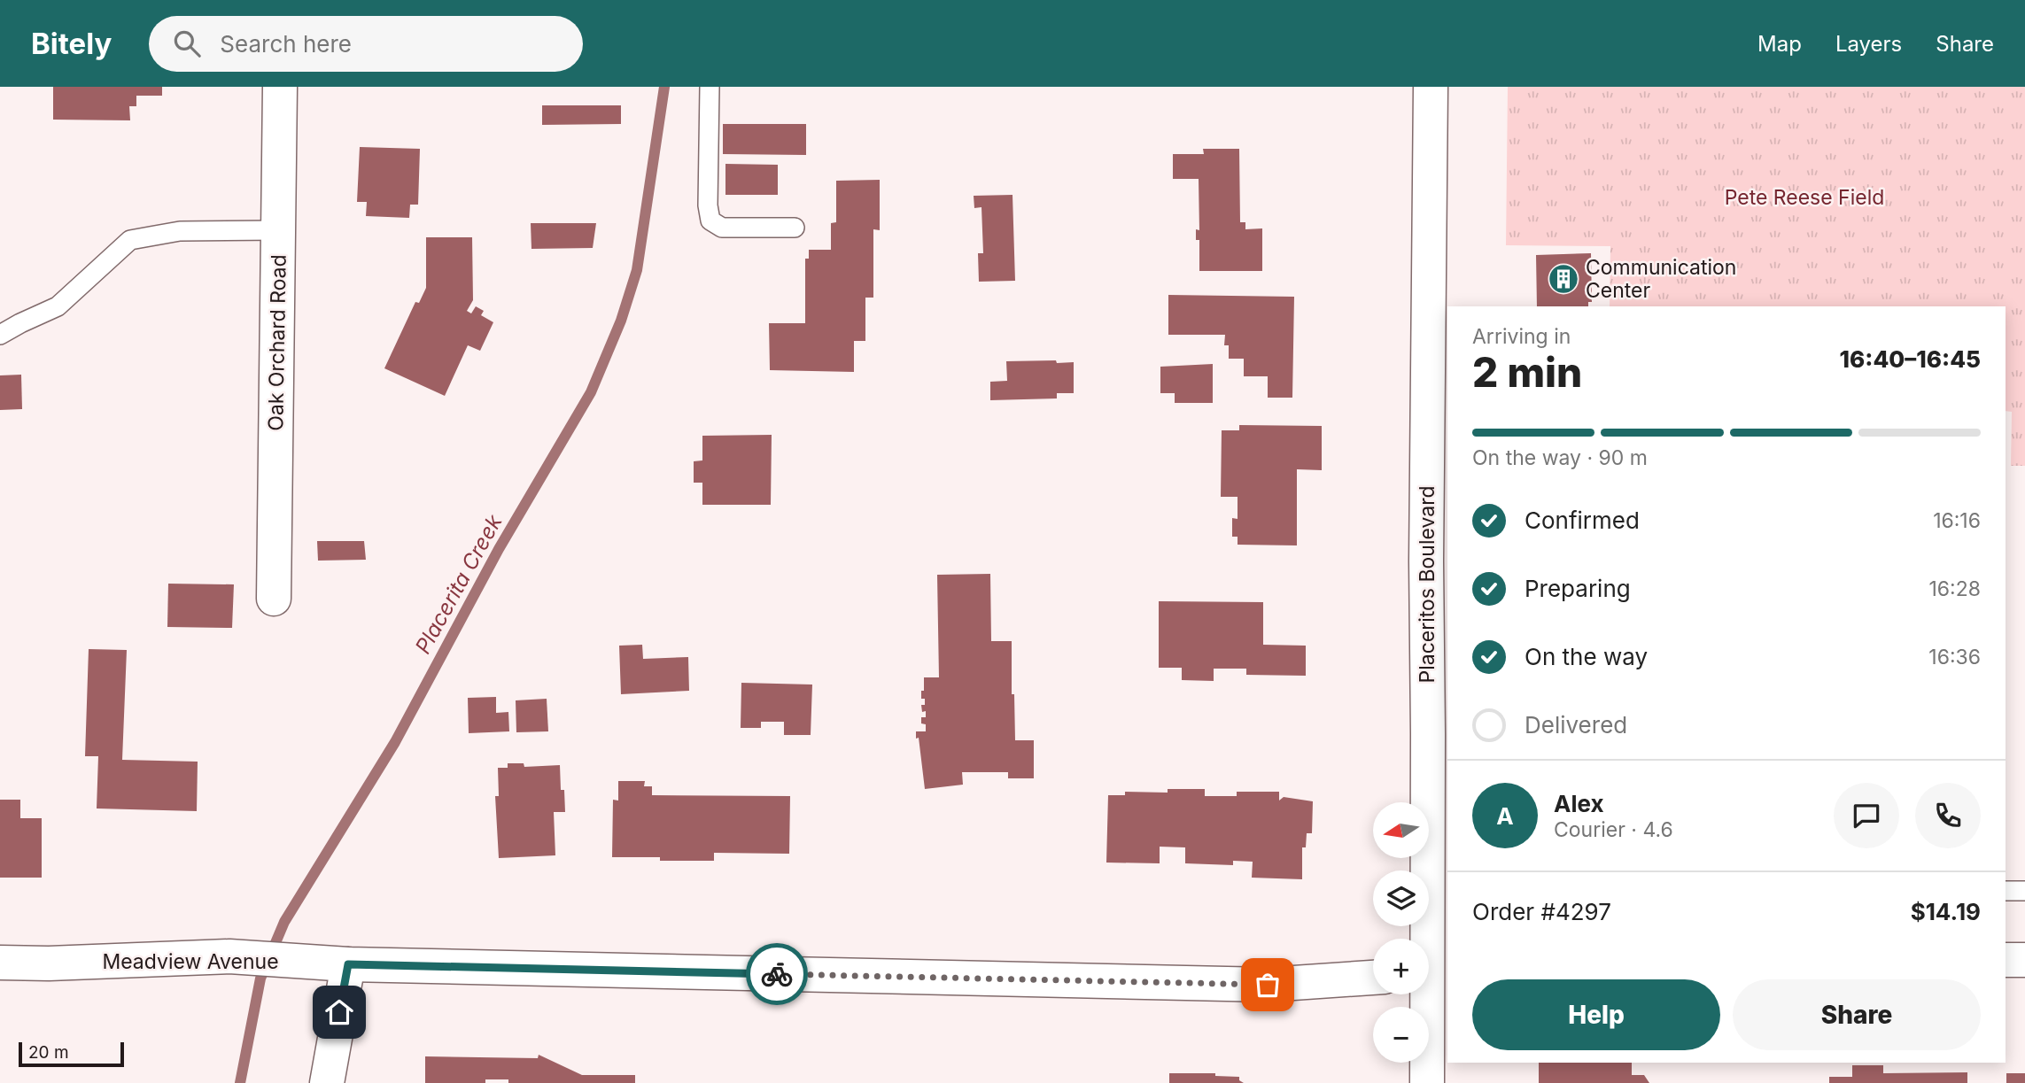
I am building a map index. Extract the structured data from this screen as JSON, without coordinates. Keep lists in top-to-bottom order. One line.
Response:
{"streets":{"street":["Oak Orchard Road","Placeritos Boulevard","Meadview Avenue"]},"water":["Placerita Creek"],"parks":["Pete Reese Field"],"places":{"building":["Communication Center"]},"scale_bar":"20 m","north":"left","page":{"header":"Bitely","search":"Search here","nav":["Map","Layers","Share"],"heading":["2 min","Arriving in","16:40–16:45"],"panel":["Alex","Courier · 4.6","Order #4297","$14.19"],"bar":"On the way · 90 m","list":[["Confirmed","16:16"],["Preparing","16:28"],["On the way","16:36"],"Delivered"],"round":"A","map_buttons":["+","−"],"buttons":["Help","Share"],"scale":"20 m"}}
